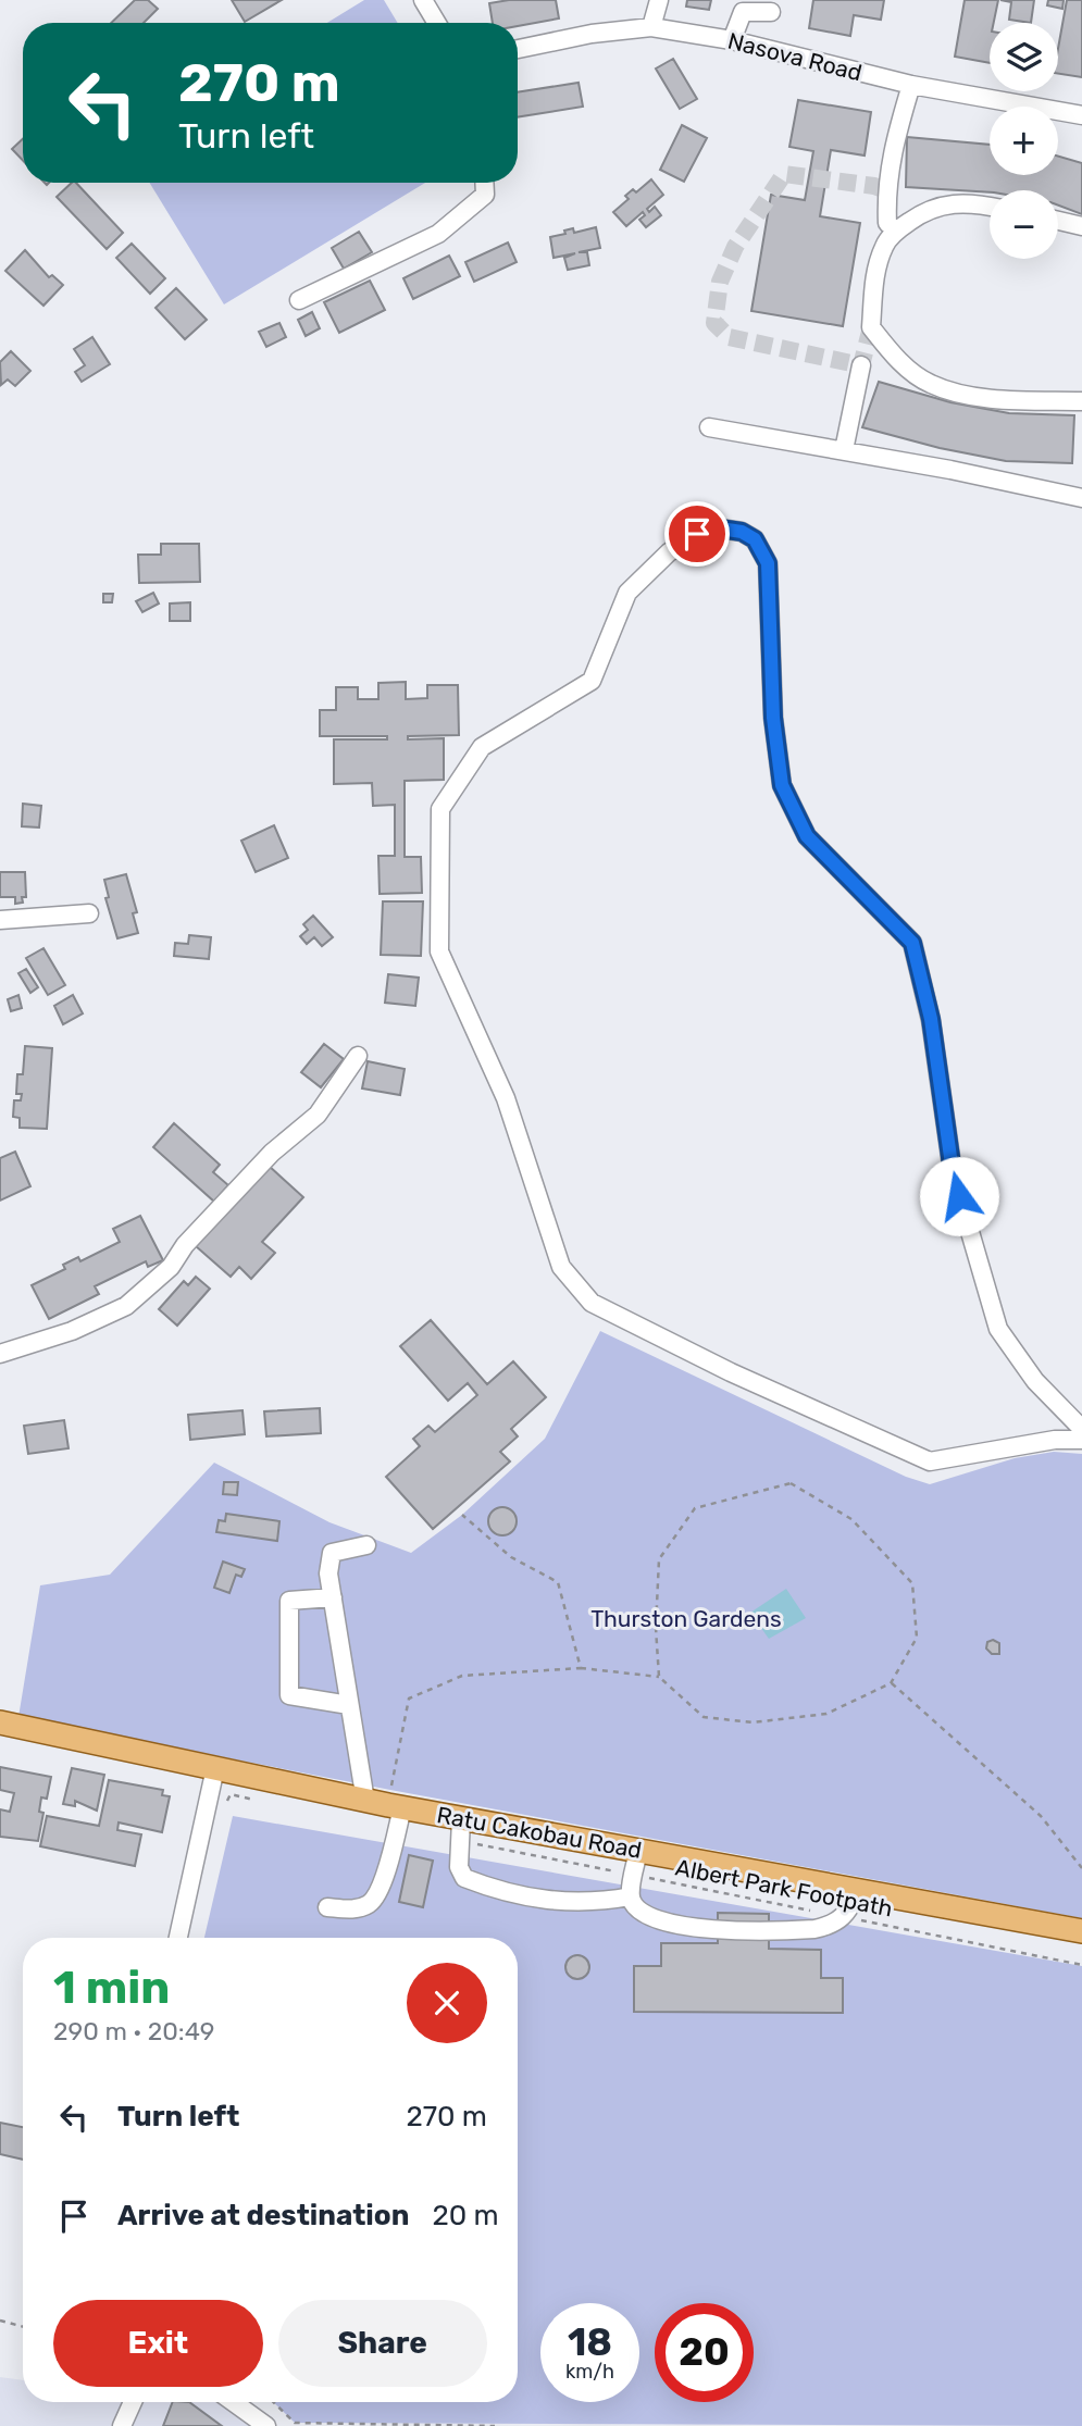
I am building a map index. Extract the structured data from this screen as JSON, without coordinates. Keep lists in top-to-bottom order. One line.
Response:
{"streets":{"main road":["Ratu Cakobau Road"],"street":["Nasova Road"],"path":["Albert Park Footpath"]},"crossings":[["Ratu Cakobau Road","Albert Park Footpath"]],"parks":["Thurston Gardens"],"page":{"map_buttons":["+","−"],"turn":["270 m","Turn left"],"heading":["1 min","290 m · 20:49"],"list":[{"name":"Turn left","value":"270 m"},{"name":"Arrive at destination","value":"20 m"}],"buttons":["Exit","Share"],"speed":"18 km/h","limit":"20"}}
